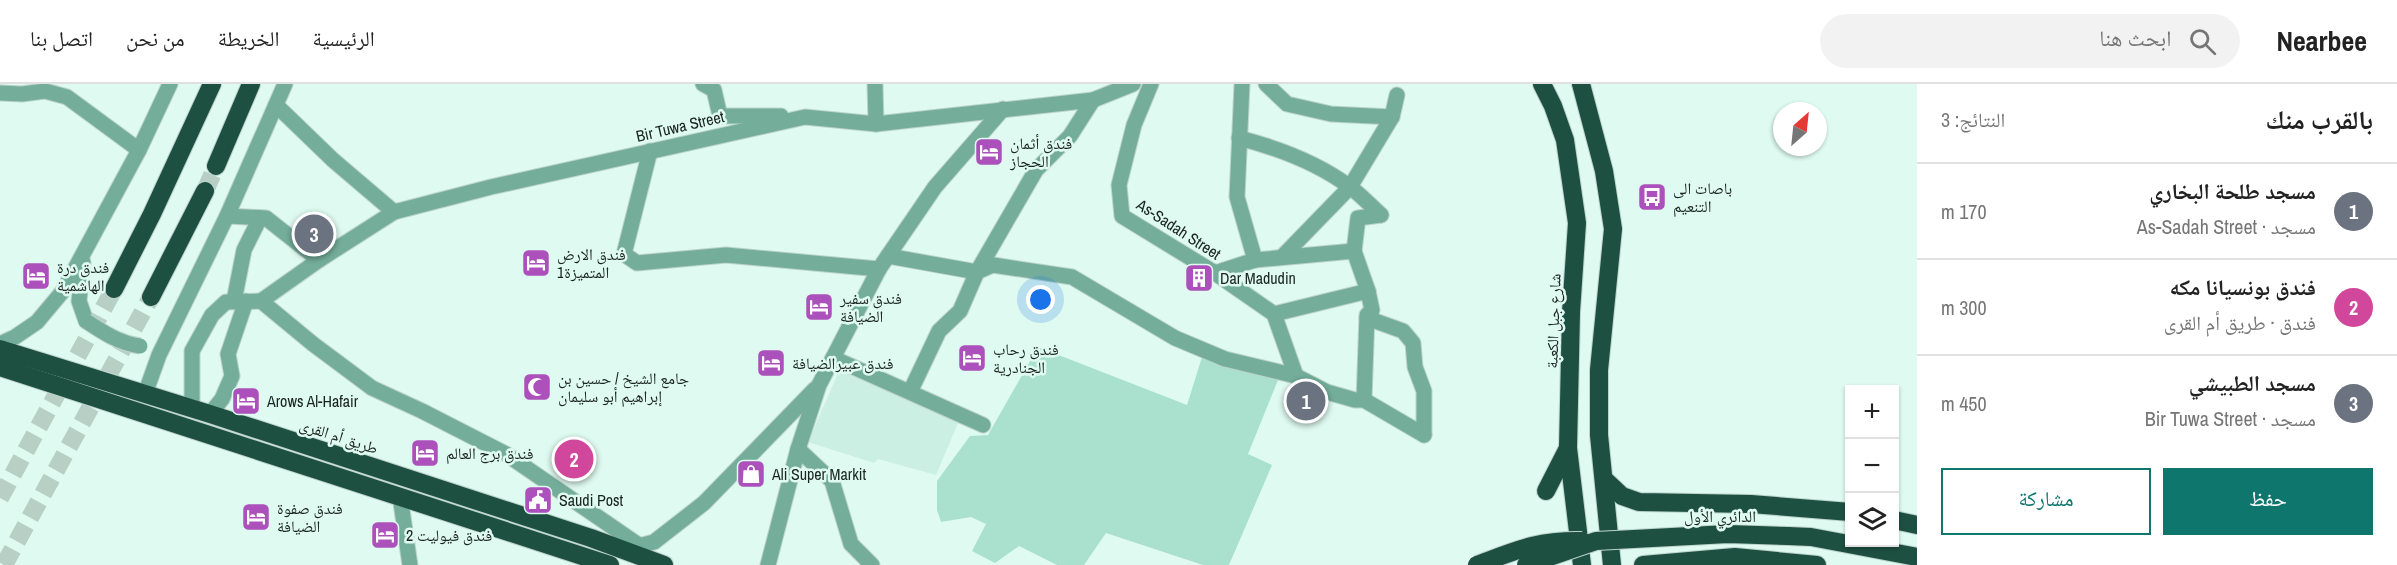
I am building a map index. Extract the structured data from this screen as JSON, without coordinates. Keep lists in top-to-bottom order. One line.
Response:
{"streets":{"highway":["شارع جبل الكعبة","طريق أم القرى","الدائري الأول"],"street":["Bir Tuwa Street","As-Sadah Street"]},"crossings":[["Bir Tuwa Street","طريق أم القرى"]],"places":{"hotel":["فندق أثمان الحجاز","فندق الارض المتميزة1","فندق درة الهاشمية","فندق سفير الضيافة","فندق رحاب الجنادرية","فندق عبيرالضيافة","Arows Al-Hafair","فندق برج العالم","فندق صفوة الضيافة","فندق فيوليت 2"],"bus stop":["باصات الى التنعيم"],"building":["Dar Madudin"],"mosque":["جامع الشيخ / حسين بن إبراهيم أبو سليمان"],"shop":["Ali Super Markit"],"public building":["Saudi Post"]},"north":"top right","page":{"header":"Nearbee","search":"ابحث هنا","nav":["الرئيسية","الخريطة","من نحن","اتصل بنا"],"heading":["بالقرب منك","النتائج: 3"],"list":[{"mark":"1","name":"مسجد طلحة البخاري","note":"مسجد · As-Sadah Street","value":"170 m"},{"mark":"2","name":"فندق بونسيانا مكه","note":"فندق · طريق أم القرى","value":"300 m"},{"mark":"3","name":"مسجد الطبيشي","note":"مسجد · Bir Tuwa Street","value":"450 m"}],"pins":["3","1","2"],"map_buttons":["+","−"],"buttons":["حفظ","مشاركة"]}}
